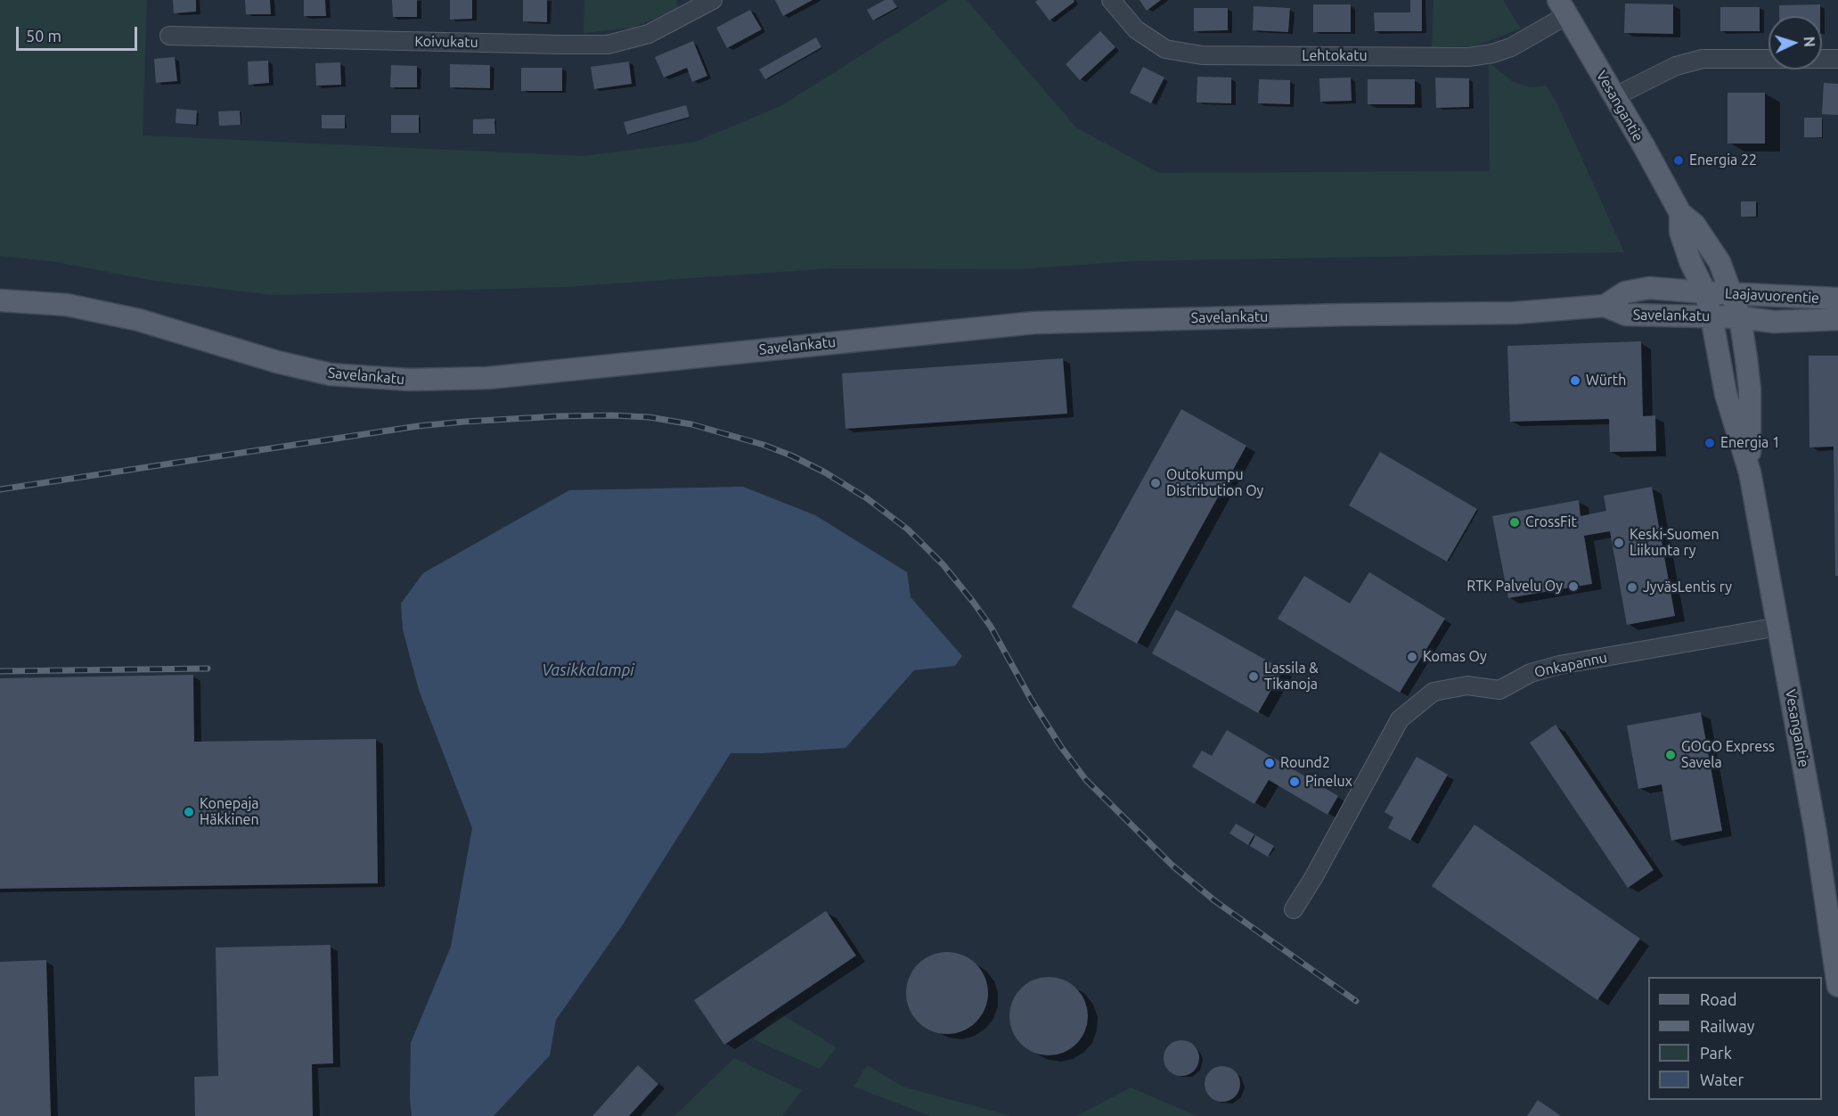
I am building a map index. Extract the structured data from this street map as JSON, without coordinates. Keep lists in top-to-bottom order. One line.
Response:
{"streets":{"main road":["Vesangantie","Laajavuorentie","Savelankatu"],"street":["Koivukatu","Lehtokatu","Onkapannu"]},"crossings":[["Lehtokatu","Vesangantie"],["Vesangantie","Laajavuorentie"],["Vesangantie","Savelankatu"],["Vesangantie","Onkapannu"],["Laajavuorentie","Savelankatu"]],"water":["Vasikkalampi"],"places":["Energia 22","Würth","Energia 1","Outokumpu Distribution Oy","CrossFit","Keski-Suomen Liikunta ry","RTK Palvelu Oy","JyväsLentis ry","Komas Oy","Lassila & Tikanoja","GOGO Express Savela","Round2","Pinelux","Konepaja Häkkinen"],"legend":["Road","Railway","Park","Water"],"scale_bar":"50 m","north":"right"}
